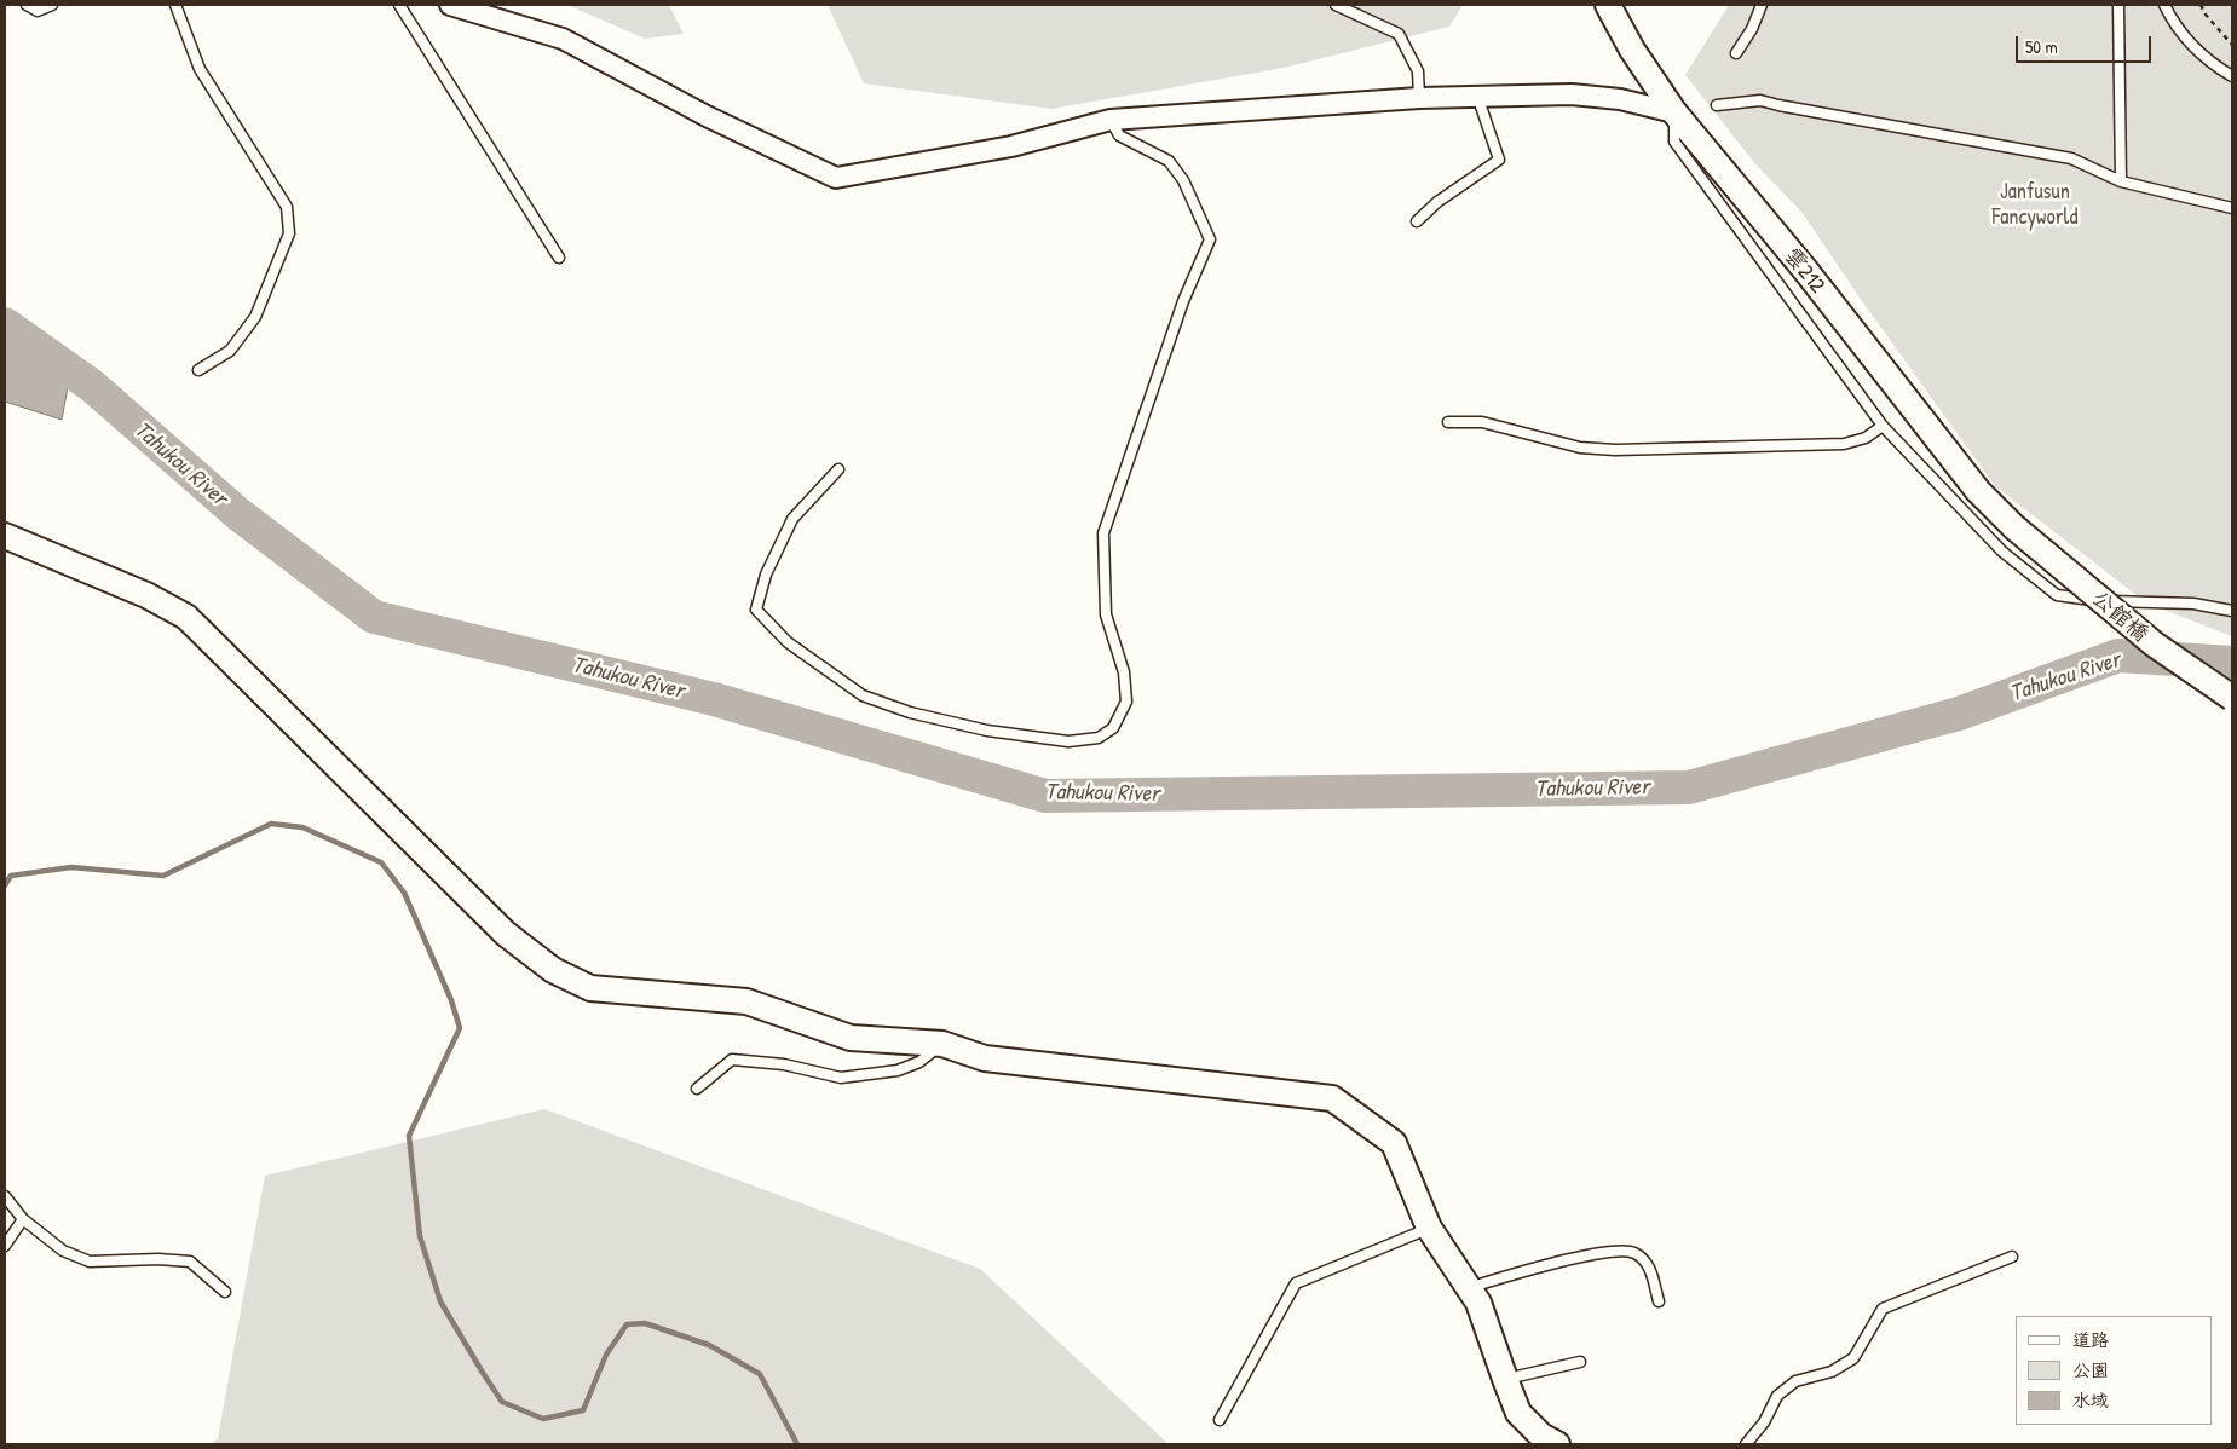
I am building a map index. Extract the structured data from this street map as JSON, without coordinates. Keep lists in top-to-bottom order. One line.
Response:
{"streets":{"street":["雲212","公館橋"]},"crossings":[["雲212","公館橋"]],"water":["Tahukou River"],"parks":["Janfusun Fancyworld"],"legend":["道路","公園","水域"],"scale_bar":"50 m"}
